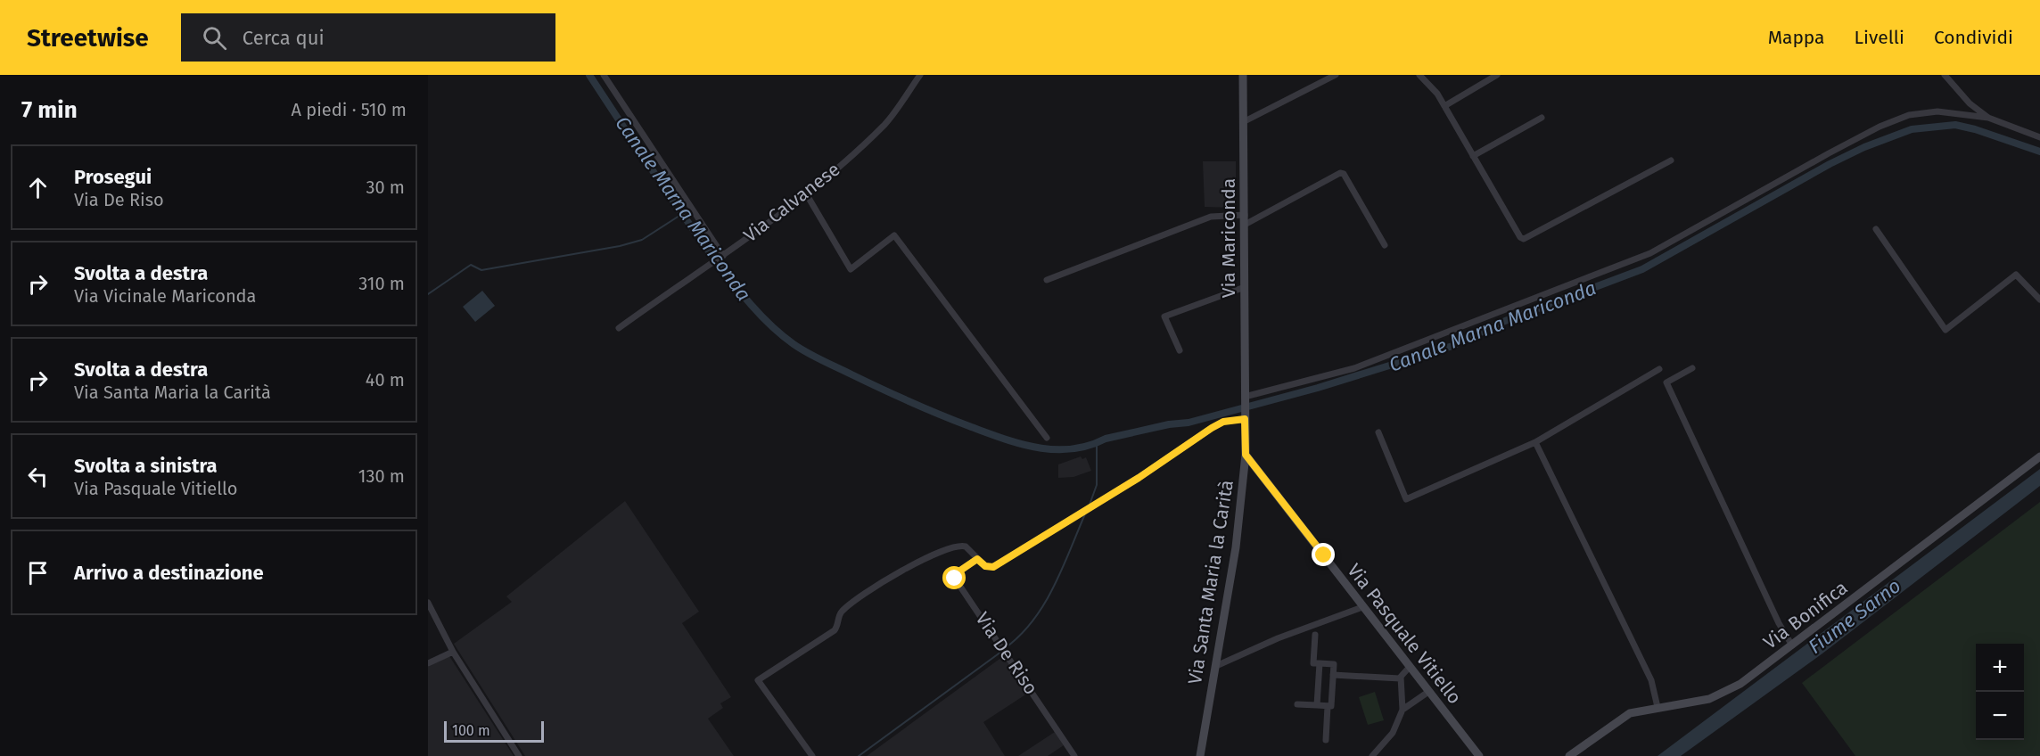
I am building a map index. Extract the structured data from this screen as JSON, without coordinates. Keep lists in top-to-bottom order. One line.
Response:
{"streets":{"street":["Via Calvanese","Via Mariconda","Via Santa Maria la Carità","Via Bonifica","Via Pasquale Vitiello","Via De Riso"]},"crossings":[["Via Mariconda","Via Santa Maria la Carità"],["Via Santa Maria la Carità","Via Pasquale Vitiello"]],"water":["Canale Marna Mariconda","Fiume Sarno"],"scale_bar":"100 m","page":{"header":"Streetwise","search":"Cerca qui","nav":["Mappa","Livelli","Condividi"],"heading":["7 min","A piedi · 510 m"],"list":[["Prosegui","Via De Riso","30 m"],["Svolta a destra","Via Vicinale Mariconda","310 m"],["Svolta a destra","Via Santa Maria la Carità","40 m"],["Svolta a sinistra","Via Pasquale Vitiello","130 m"],"Arrivo a destinazione"],"map_buttons":["+","−"],"scale":"100 m"}}
